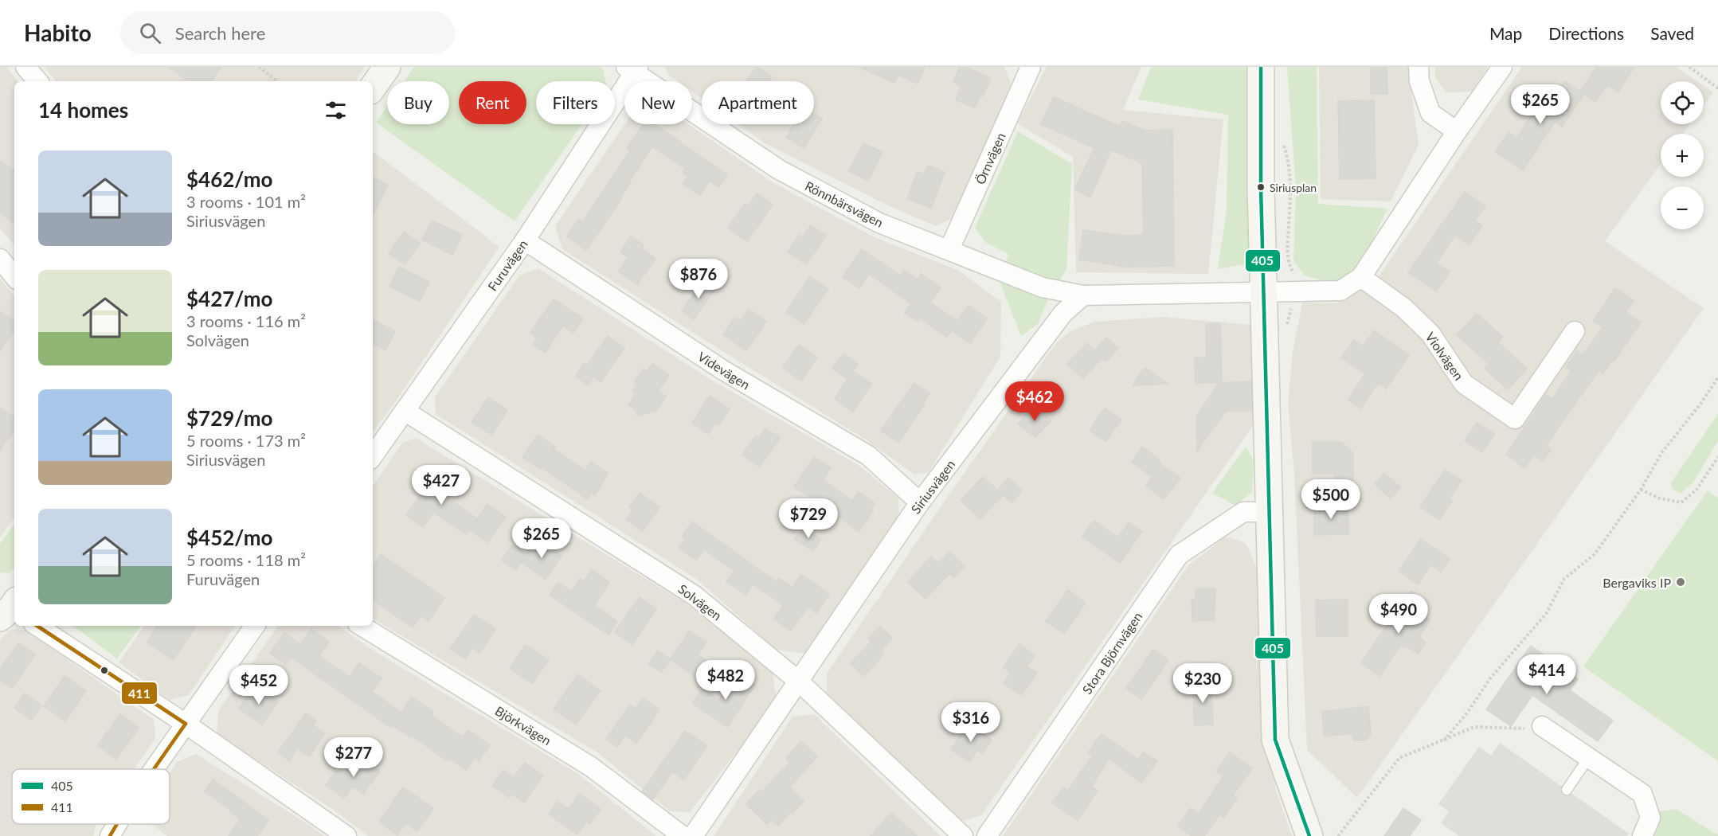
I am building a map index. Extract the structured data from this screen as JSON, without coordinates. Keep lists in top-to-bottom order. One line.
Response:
{"streets":{"street":["Örnvägen","Rönnbärsvägen","Furuvägen","Violvägen","Videvägen","Siriusvägen","Solvägen","Stora Björnvägen","Björkvägen"]},"crossings":[["Örnvägen","Rönnbärsvägen"],["Rönnbärsvägen","Furuvägen"],["Rönnbärsvägen","Siriusvägen"],["Furuvägen","Videvägen"],["Furuvägen","Solvägen"],["Videvägen","Siriusvägen"],["Siriusvägen","Solvägen"]],"places":["Siriusplan","Bergaviks IP"],"lines":["transit line 405","transit line 411"],"legend":["405","411"],"page":{"header":"Habito","search":"Search here","nav":["Map","Directions","Saved"],"map_buttons":["+","−"],"chip":["Buy","Rent","Filters","New","Apartment"],"heading":"14 homes","price":["$265","$876","$462","$427","$500","$729","$265","$490","$414","$482","$230","$452","$316","$277"],"list":[{"name":"$462/mo","note":"3 rooms · 101 m² · Siriusvägen"},{"name":"$427/mo","note":"3 rooms · 116 m² · Solvägen"},{"name":"$729/mo","note":"5 rooms · 173 m² · Siriusvägen"},{"name":"$452/mo","note":"5 rooms · 118 m² · Furuvägen"}]}}
